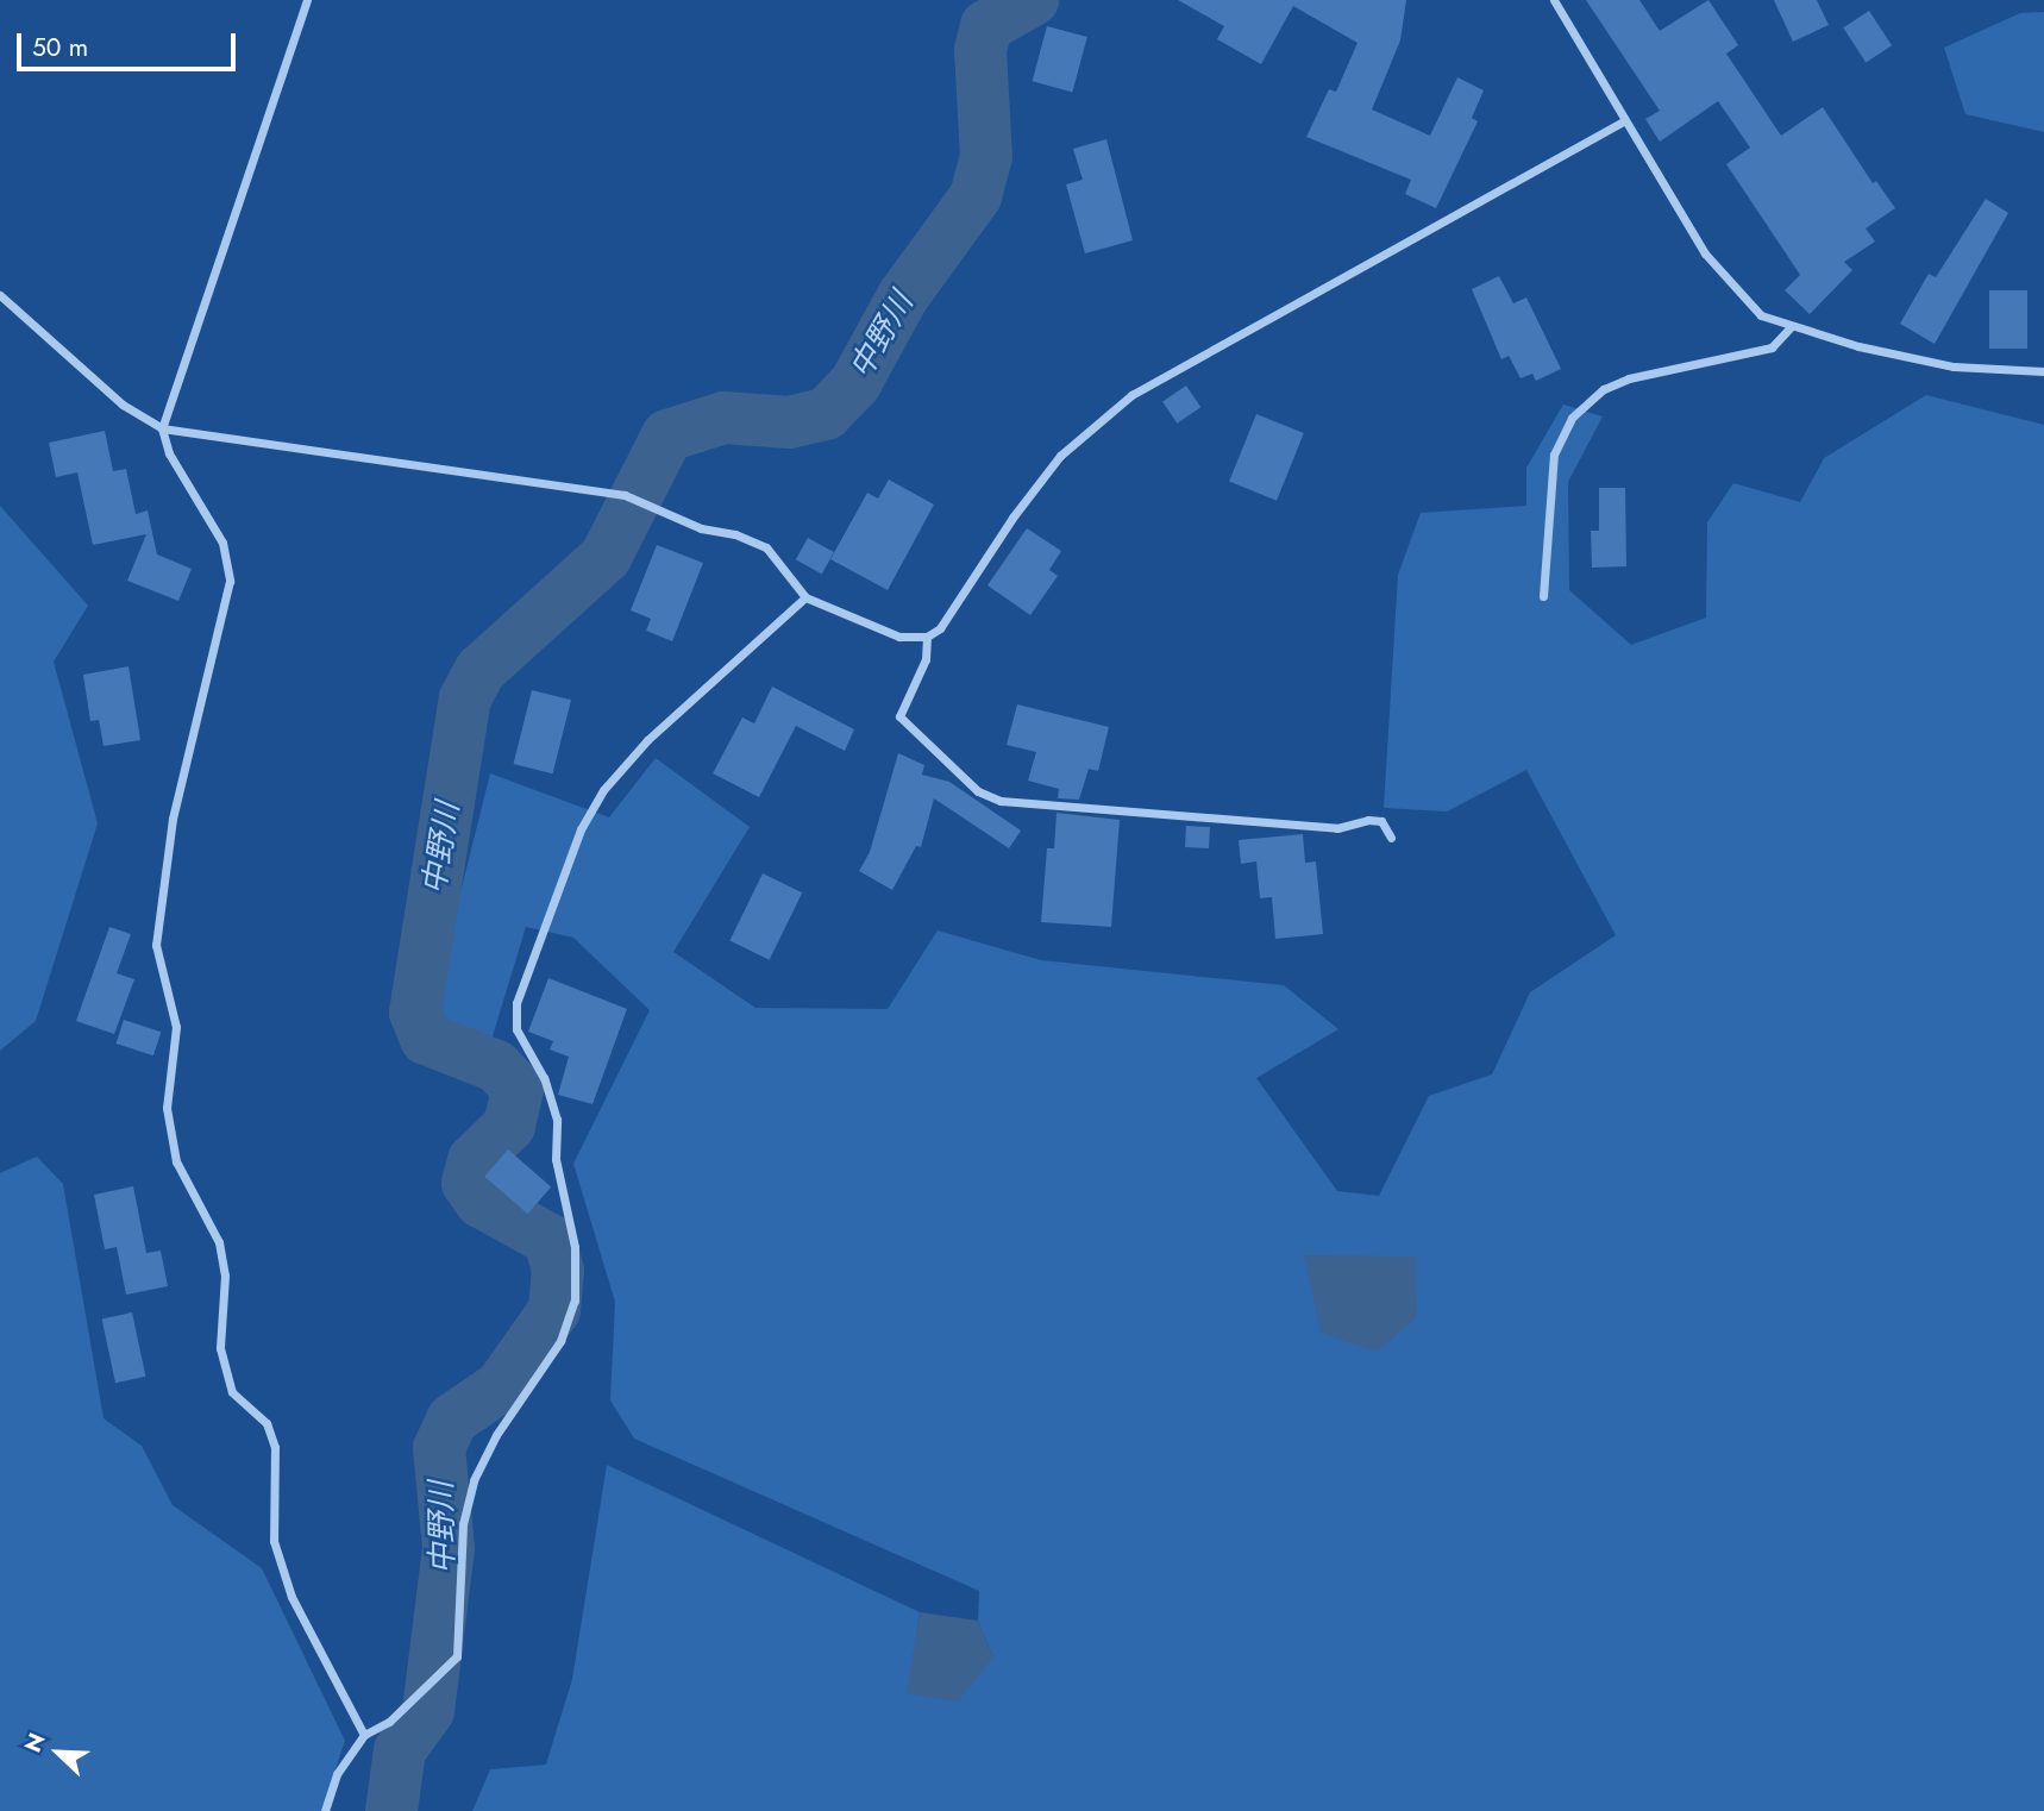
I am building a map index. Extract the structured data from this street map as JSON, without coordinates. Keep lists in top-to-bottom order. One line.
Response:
{"water":["中野川"],"scale_bar":"50 m","north":"top left"}
